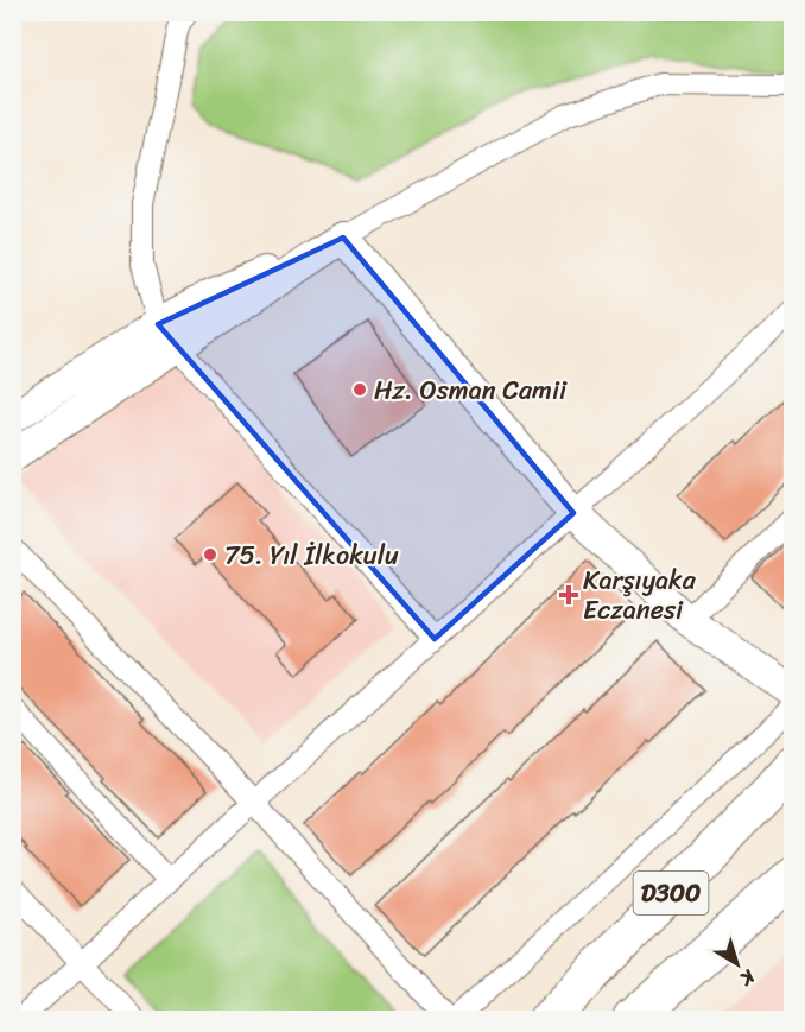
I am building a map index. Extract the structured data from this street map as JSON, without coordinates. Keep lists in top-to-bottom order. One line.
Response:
{"streets":{"highway":["D300"]},"places":{"other":["Hz. Osman Camii","75. Yıl İlkokulu"],"health":["Karşıyaka Eczanesi"]},"north":"bottom right"}
